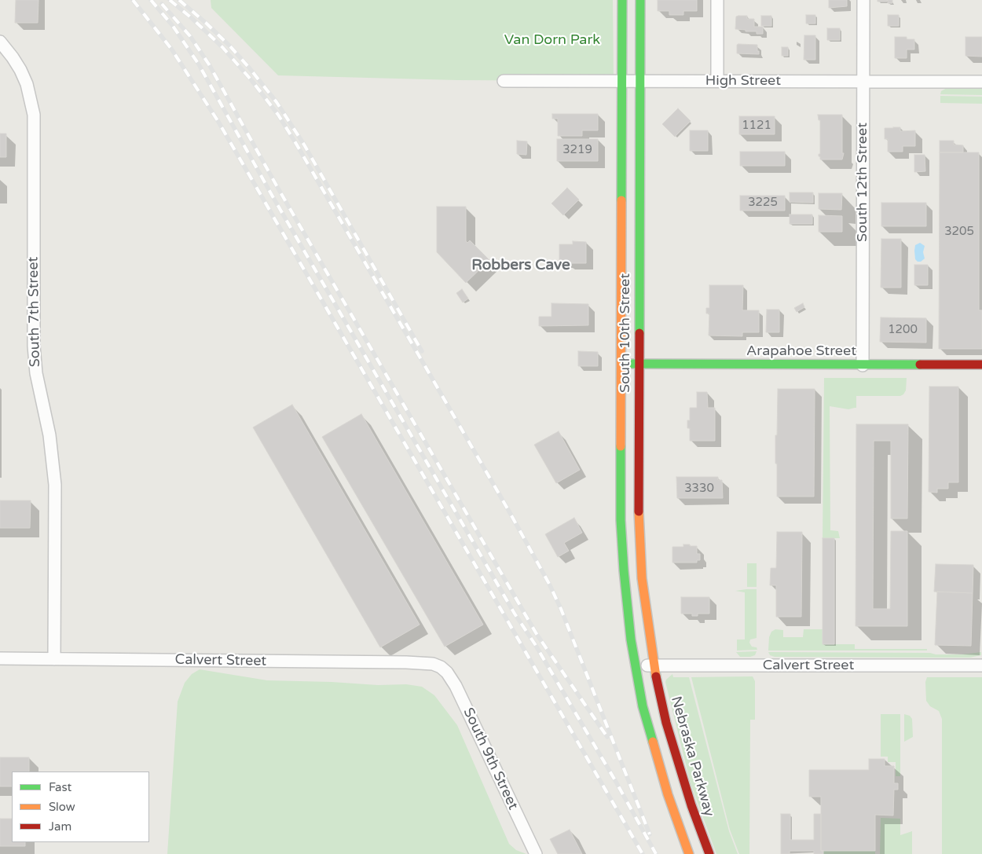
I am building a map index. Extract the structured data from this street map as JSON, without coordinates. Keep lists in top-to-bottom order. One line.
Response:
{"streets":{"main road":["South 10th Street","Arapahoe Street","Nebraska Parkway"],"street":["High Street","South 12th Street","South 7th Street","Calvert Street","South 9th Street"]},"crossings":[["High Street","South 12th Street"],["High Street","South 10th Street"],["South 12th Street","Arapahoe Street"],["South 7th Street","Calvert Street"],["South 10th Street","Arapahoe Street"],["South 10th Street","Calvert Street"],["South 10th Street","Nebraska Parkway"],["Calvert Street","Nebraska Parkway"],["Calvert Street","South 9th Street"]],"districts":["Robbers Cave"],"parks":["Van Dorn Park"],"house_numbers":["1121","3219","3225","3205","1200","3330"],"legend":["Fast","Slow","Jam"]}
